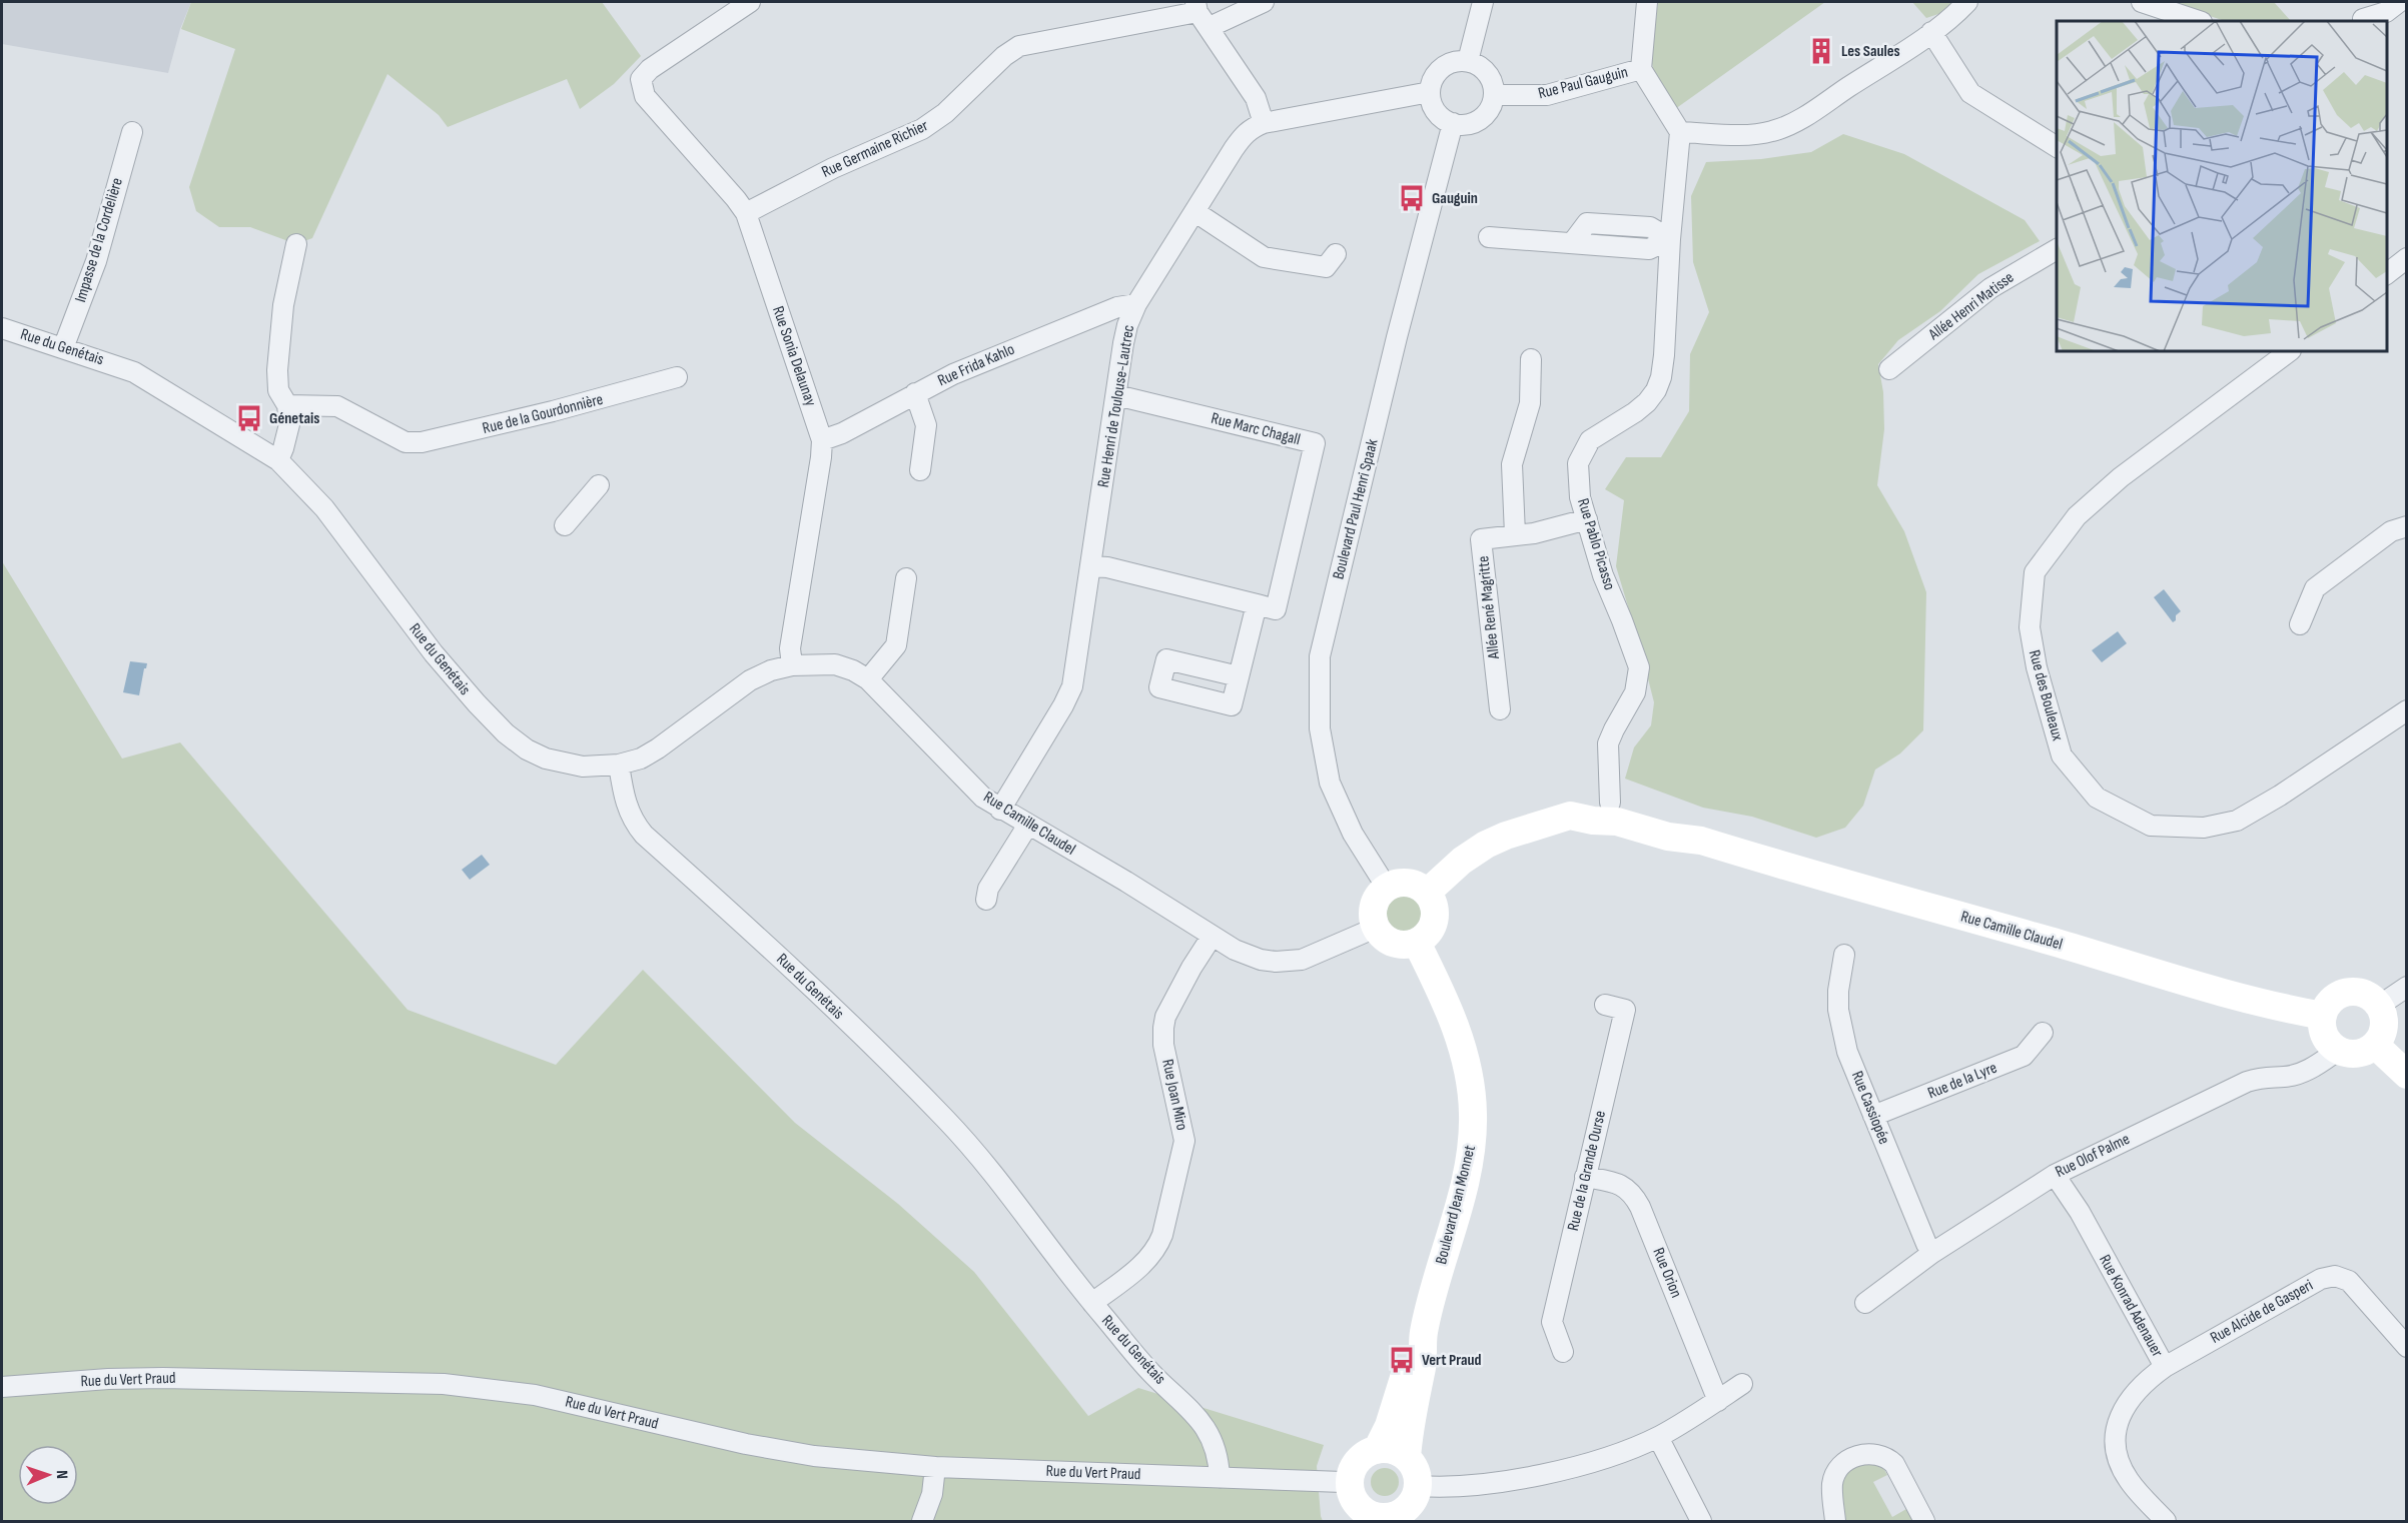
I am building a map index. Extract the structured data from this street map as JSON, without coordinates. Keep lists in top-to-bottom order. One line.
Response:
{"streets":{"street":["Rue Paul Gauguin","Rue Germaine Richier","Impasse de la Cordelière","Allée Henri Matisse","Rue du Genétais","Rue Sonia Delaunay","Rue Frida Kahlo","Rue Henri de Toulouse-Lautrec","Rue de la Gourdonnière","Rue Marc Chagall","Boulevard Paul Henri Spaak","Rue Pablo Picasso","Allée René Magritte","Rue des Bouleaux","Rue Camille Claudel","Rue de la Lyre","Rue Joan Miro","Rue Cassiopée","Rue Olof Palme","Rue de la Grande Ourse","Boulevard Jean Monnet","Rue Orion","Rue Konrad Adenauer","Rue Alcide de Gasperi","Rue du Vert Praud"]},"crossings":[["Rue Paul Gauguin","Rue Henri de Toulouse-Lautrec"],["Rue Paul Gauguin","Boulevard Paul Henri Spaak"],["Rue Germaine Richier","Rue Sonia Delaunay"],["Impasse de la Cordelière","Rue du Genétais"],["Rue du Genétais","Rue Camille Claudel"],["Rue du Genétais","Rue Joan Miro"],["Rue du Genétais","Rue du Vert Praud"],["Rue Sonia Delaunay","Rue Frida Kahlo"],["Rue Sonia Delaunay","Rue Camille Claudel"],["Rue Frida Kahlo","Rue Henri de Toulouse-Lautrec"],["Rue Henri de Toulouse-Lautrec","Rue Marc Chagall"],["Rue Henri de Toulouse-Lautrec","Boulevard Paul Henri Spaak"],["Rue Henri de Toulouse-Lautrec","Rue Camille Claudel"],["Boulevard Paul Henri Spaak","Rue Camille Claudel"],["Boulevard Paul Henri Spaak","Boulevard Jean Monnet"],["Rue Pablo Picasso","Allée René Magritte"],["Rue Pablo Picasso","Rue Camille Claudel"],["Rue Camille Claudel","Rue Joan Miro"],["Rue Camille Claudel","Rue Olof Palme"],["Rue Camille Claudel","Boulevard Jean Monnet"],["Rue de la Lyre","Rue Cassiopée"],["Rue Cassiopée","Rue Olof Palme"],["Rue Olof Palme","Rue Konrad Adenauer"],["Rue de la Grande Ourse","Rue Orion"],["Rue Konrad Adenauer","Rue Alcide de Gasperi"]],"places":{"building":["Les Saules"],"bus stop":["Gauguin","Génetais","Vert Praud"]},"north":"right"}
